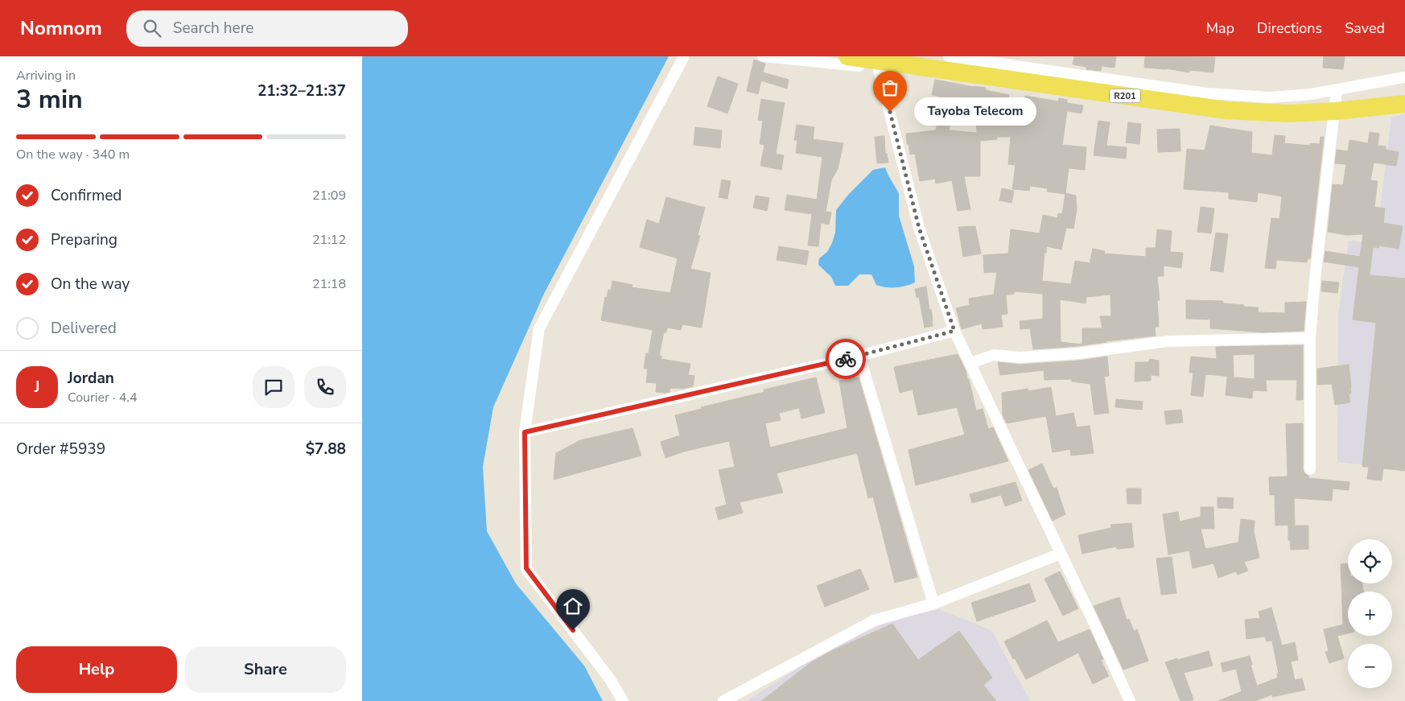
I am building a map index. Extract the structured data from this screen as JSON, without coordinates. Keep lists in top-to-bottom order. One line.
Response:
{"streets":{"main road":["R201"]},"places":["Tayoba Telecom"],"page":{"header":"Nomnom","search":"Search here","nav":["Map","Directions","Saved"],"heading":["3 min","Arriving in","21:32–21:37"],"panel":["Jordan","Courier · 4.4","Order #5939","$7.88"],"bubble":"Tayoba Telecom","bar":"On the way · 340 m","list":[["Confirmed","21:09"],["Preparing","21:12"],["On the way","21:18"],"Delivered"],"round":"J","map_buttons":["+","−"],"buttons":["Help","Share"]}}
